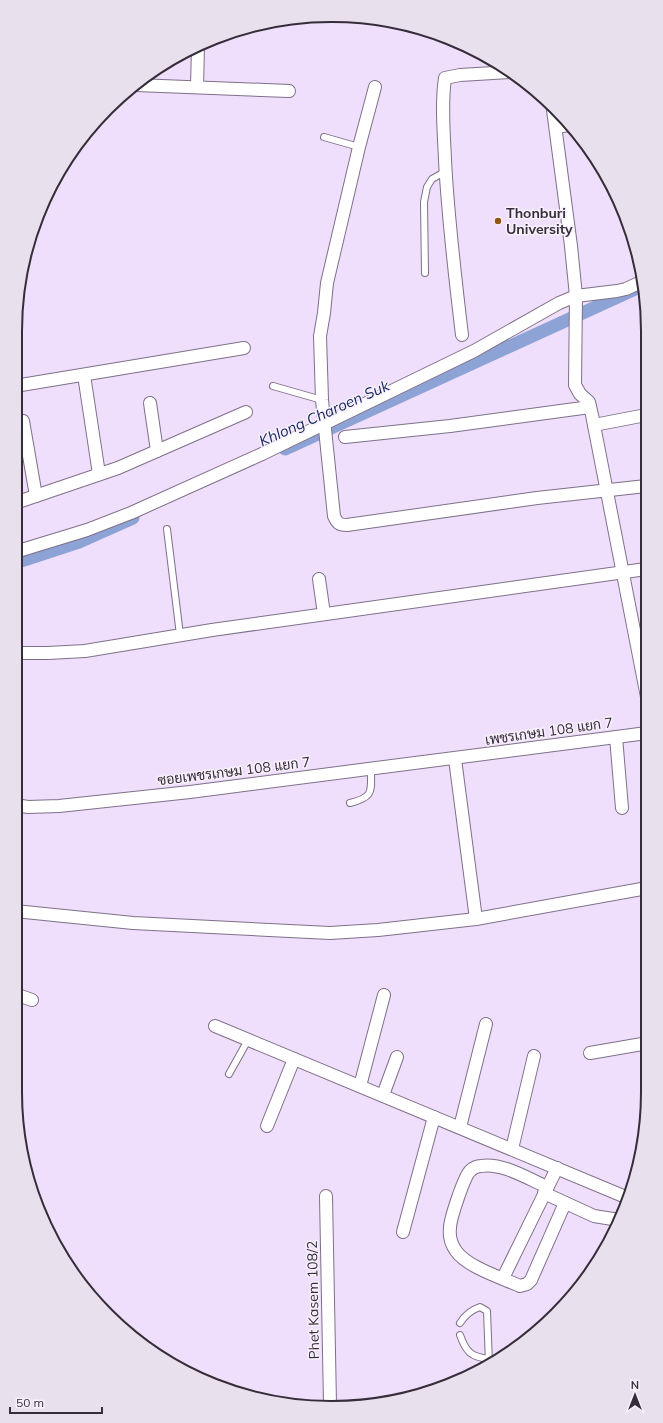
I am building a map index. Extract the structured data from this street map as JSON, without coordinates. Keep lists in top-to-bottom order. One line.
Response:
{"streets":{"street":["เพชรเกษม 108 แยก 7","ซอยเพชรเกษม 108 แยก 7","Phet Kasem 108/2"]},"crossings":[["เพชรเกษม 108 แยก 7","ซอยเพชรเกษม 108 แยก 7"]],"water":["Khlong Charoen Suk"],"places":["Thonburi University"],"scale_bar":"50 m","north":"top"}
